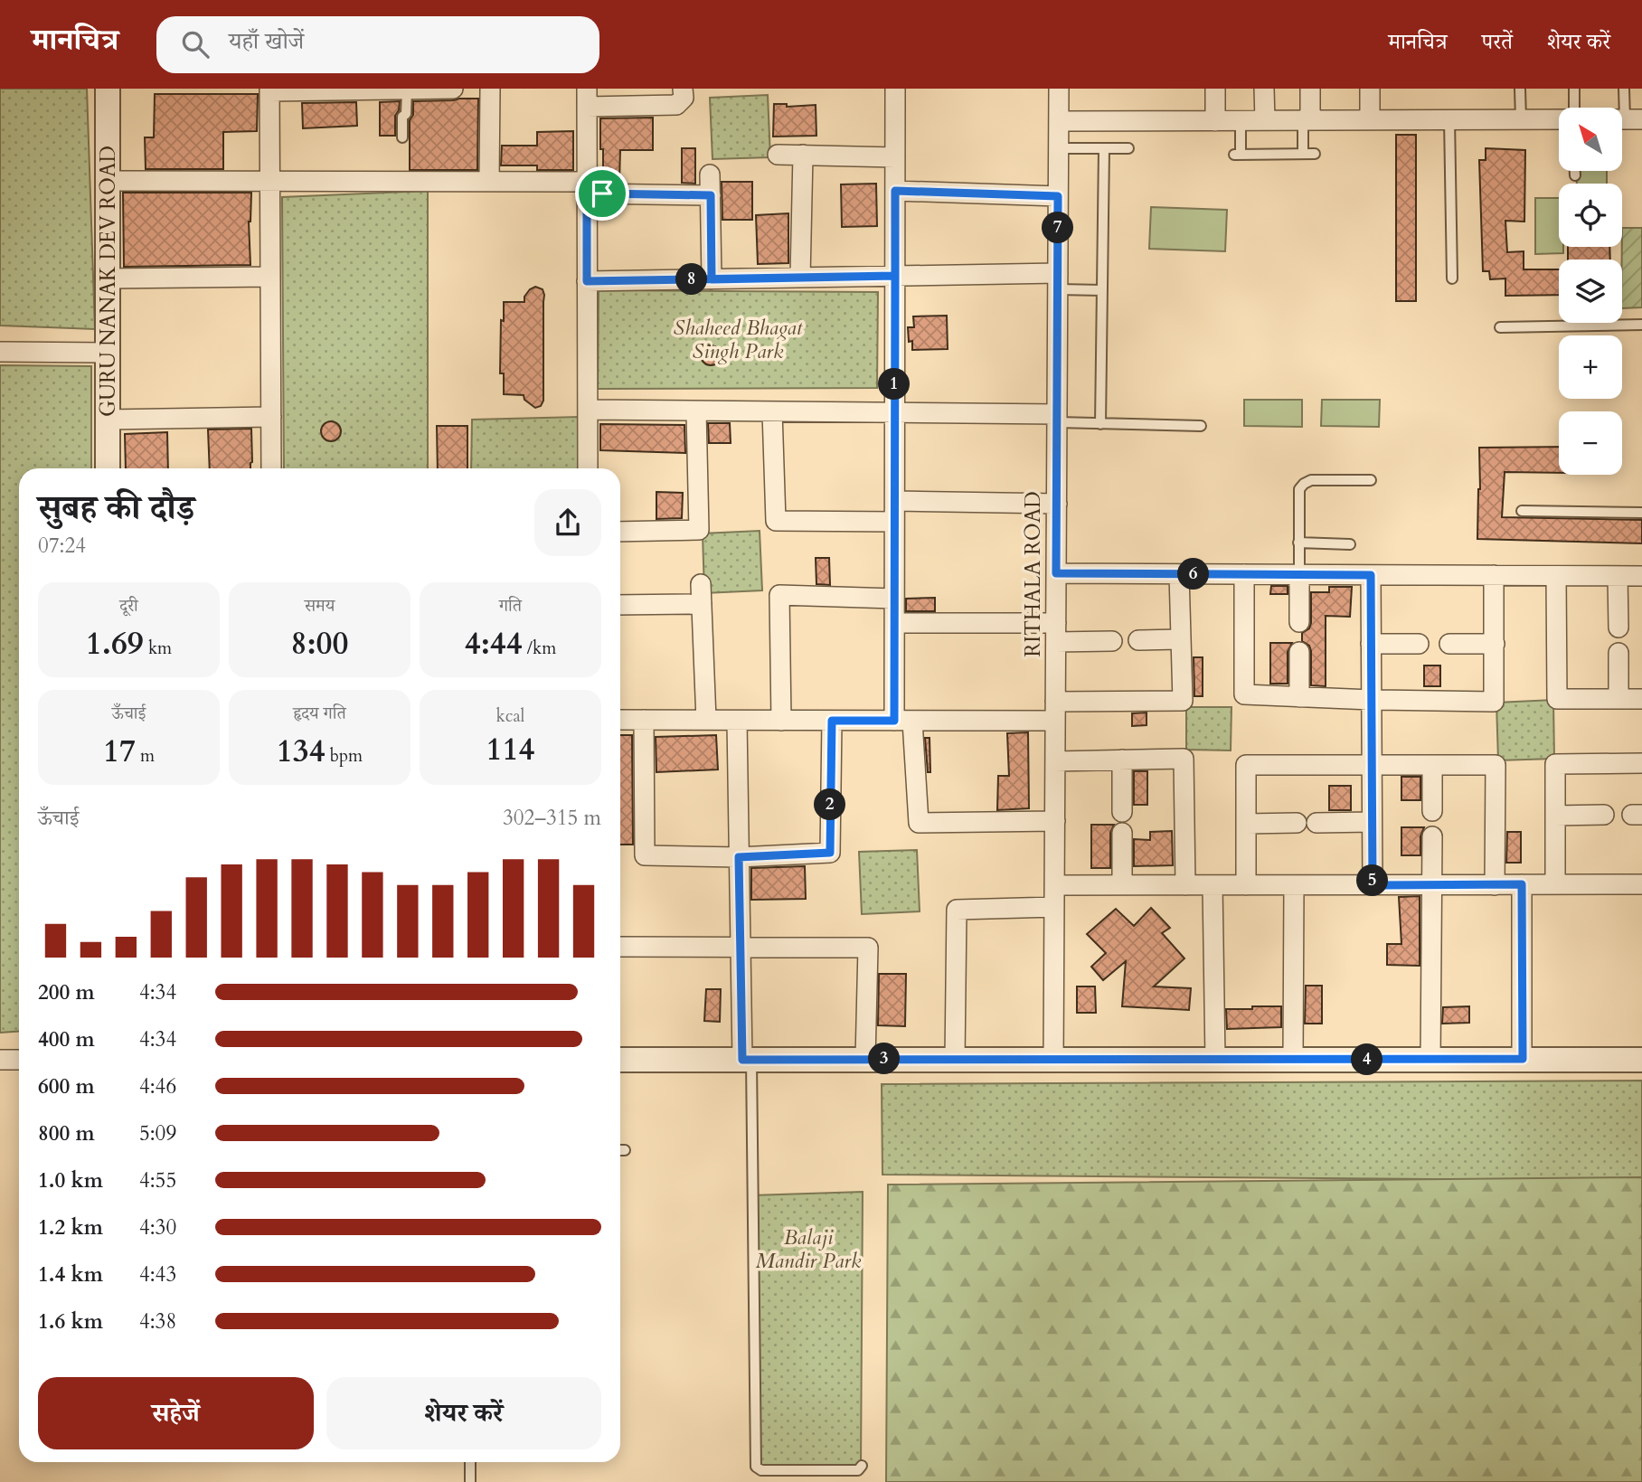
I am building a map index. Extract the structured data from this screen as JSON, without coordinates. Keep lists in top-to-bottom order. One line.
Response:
{"streets":{"street":["GURU NANAK DEV ROAD","RITHALA ROAD"]},"parks":["Shaheed Bhagat Singh Park","Balaji Mandir Park"],"north":"top left","page":{"header":"मानचित्र","search":"यहाँ खोजें","nav":["मानचित्र","परतें","शेयर करें"],"map_buttons":["+","−"],"pins":["7","8","1","6","2","5","3","4"],"heading":["सुबह की दौड़","07:24"],"stats":[["दूरी","1.69 km"],["समय","8:00"],["गति","4:44 /km"],["ऊँचाई","17 m"],["हृदय गति","134 bpm"],["kcal","114"]],"chart":["ऊँचाई","302–315 m"],"list":[{"name":"200 m","note":"4:34"},{"name":"400 m","note":"4:34"},{"name":"600 m","note":"4:46"},{"name":"800 m","note":"5:09"},{"name":"1.0 km","note":"4:55"},{"name":"1.2 km","note":"4:30"},{"name":"1.4 km","note":"4:43"},{"name":"1.6 km","note":"4:38"}],"buttons":["सहेजें","शेयर करें"]}}
